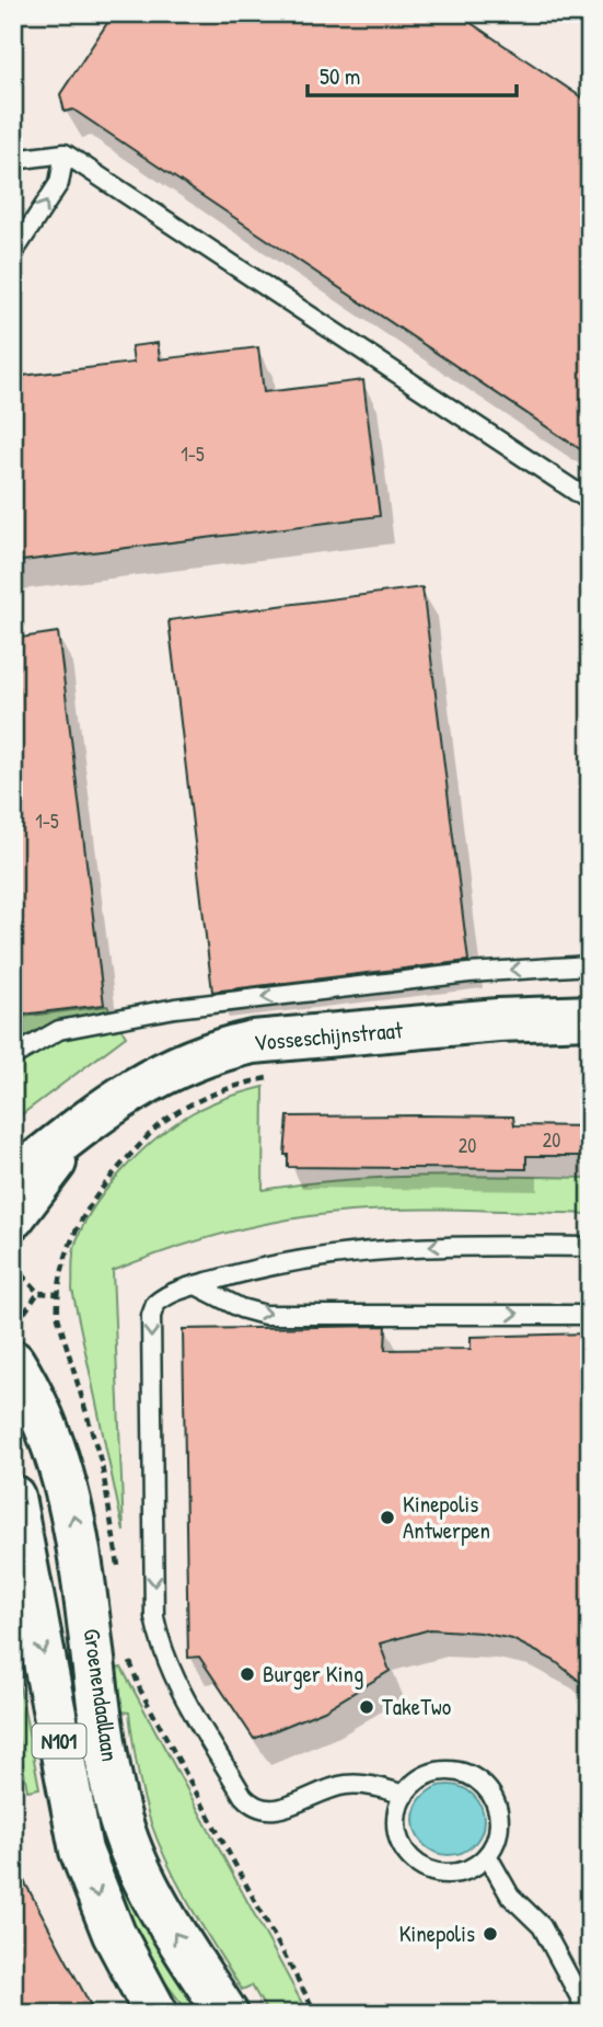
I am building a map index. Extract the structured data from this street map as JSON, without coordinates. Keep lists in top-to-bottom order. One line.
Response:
{"streets":{"main road":["Vosseschijnstraat","Groenendaallaan","N101"]},"places":["Kinepolis Antwerpen","Burger King","TakeTwo","Kinepolis"],"house_numbers":["1-5","1-5","20","20"],"scale_bar":"50 m"}
